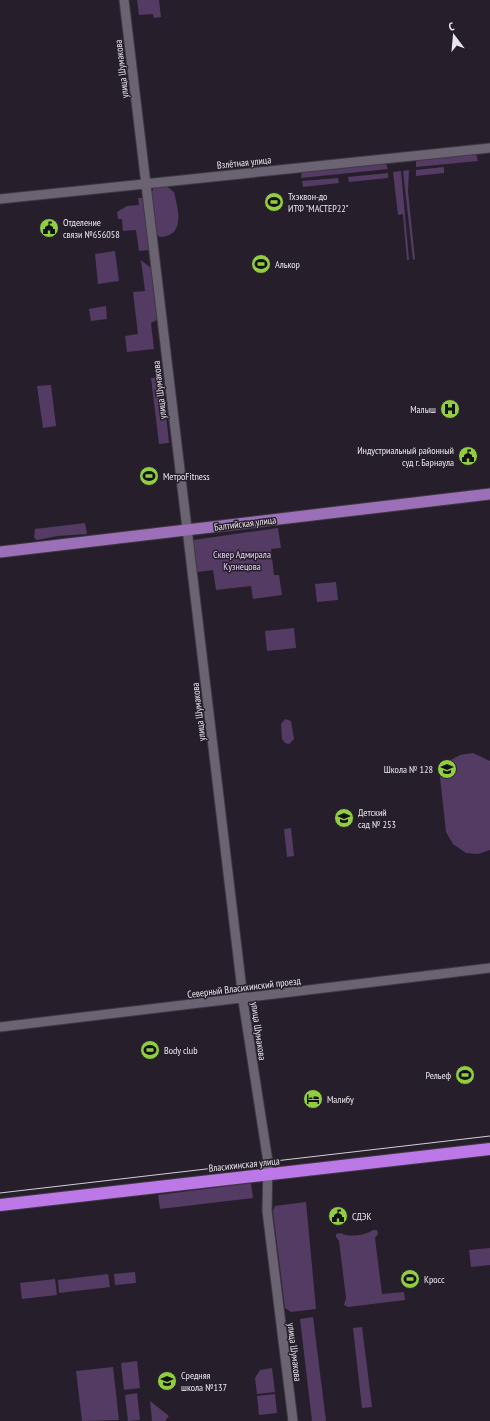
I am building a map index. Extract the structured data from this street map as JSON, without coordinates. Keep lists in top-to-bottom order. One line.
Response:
{"streets":{"highway":["Власихинская улица"],"main road":["Балтийская улица"],"street":["улица Шумакова","Взлётная улица","Северный Власихинский проезд"]},"crossings":[["улица Шумакова","Взлётная улица"],["улица Шумакова","Балтийская улица"],["улица Шумакова","Северный Власихинский проезд"],["улица Шумакова","Власихинская улица"]],"parks":["Сквер Адмирала Кузнецова"],"places":{"sports":["Тхэквон-до ИТФ \"МАСТЕР22\"","Алькор","МетроFitness","Body club","Рельеф","Кросс"],"public building":["Отделение связи №656058","Индустриальный районный суд г. Барнаула","СДЭК"],"hospital":["Малыш"],"school or university":["Школа № 128","Детский сад № 253","Средняя школа №137"],"hotel":["Малибу"]},"north":"top"}
